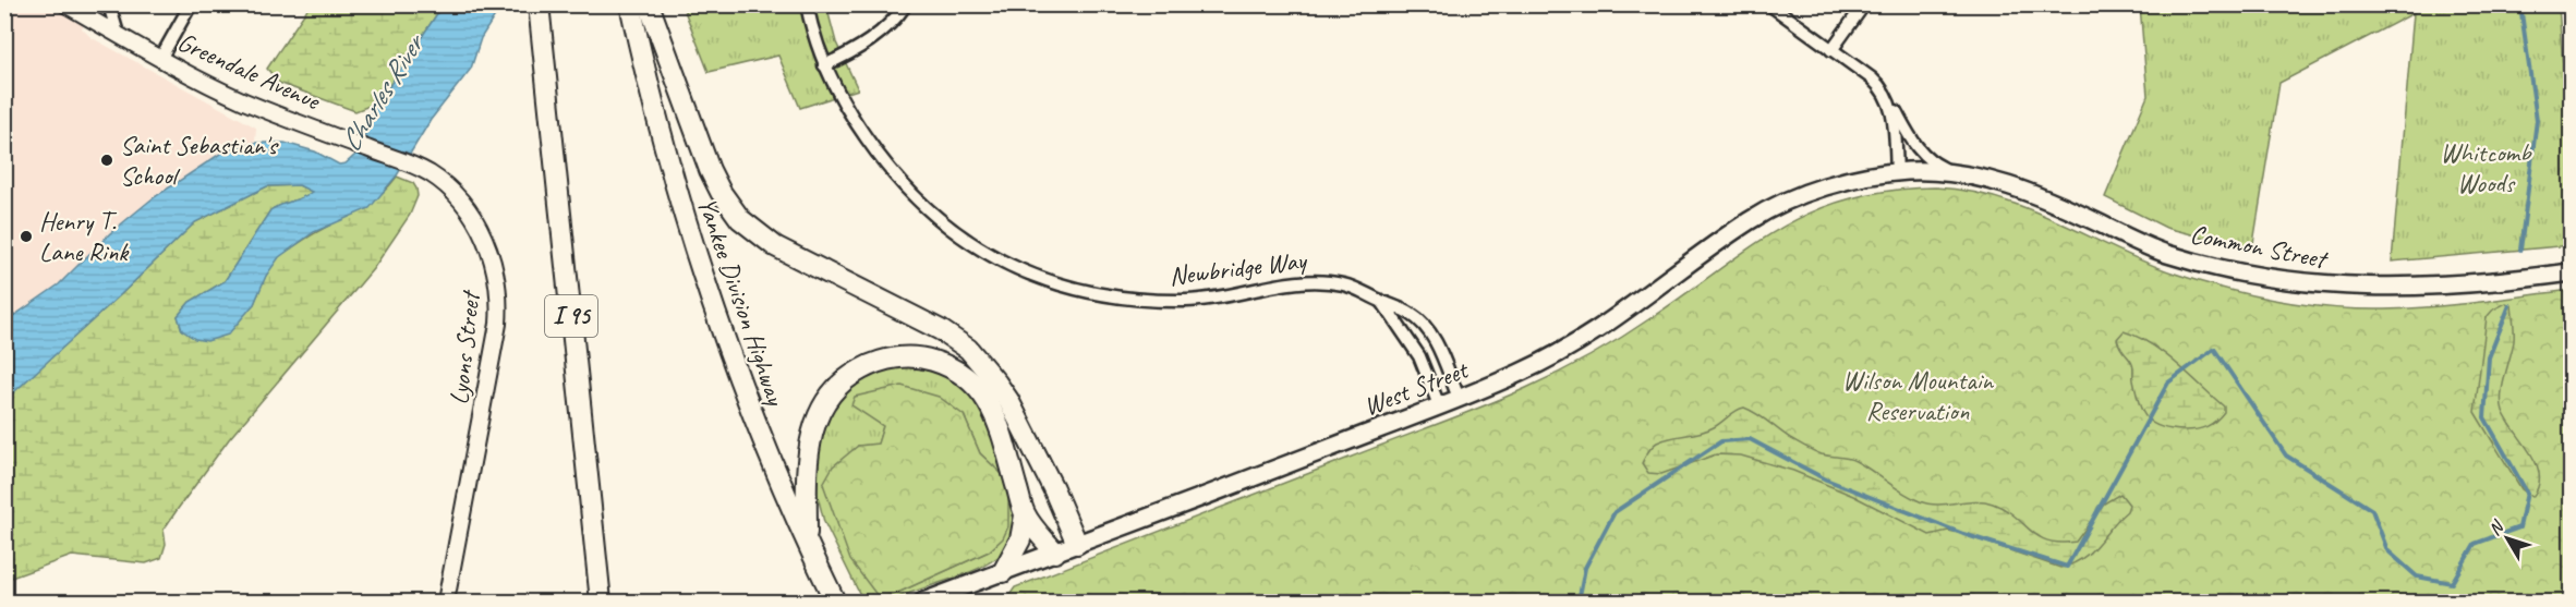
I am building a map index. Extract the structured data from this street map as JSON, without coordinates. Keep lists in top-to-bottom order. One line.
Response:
{"streets":{"highway":["Yankee Division Highway","I 95"],"main road":["Greendale Avenue","Common Street","Lyons Street","West Street"],"street":["Newbridge Way"]},"crossings":[["Greendale Avenue","Lyons Street"],["Common Street","West Street"],["Newbridge Way","West Street"]],"water":["Charles River"],"parks":["Whitcomb Woods","Wilson Mountain Reservation"],"places":["Saint Sebastian's School","Henry T. Lane Rink"],"north":"top left"}
